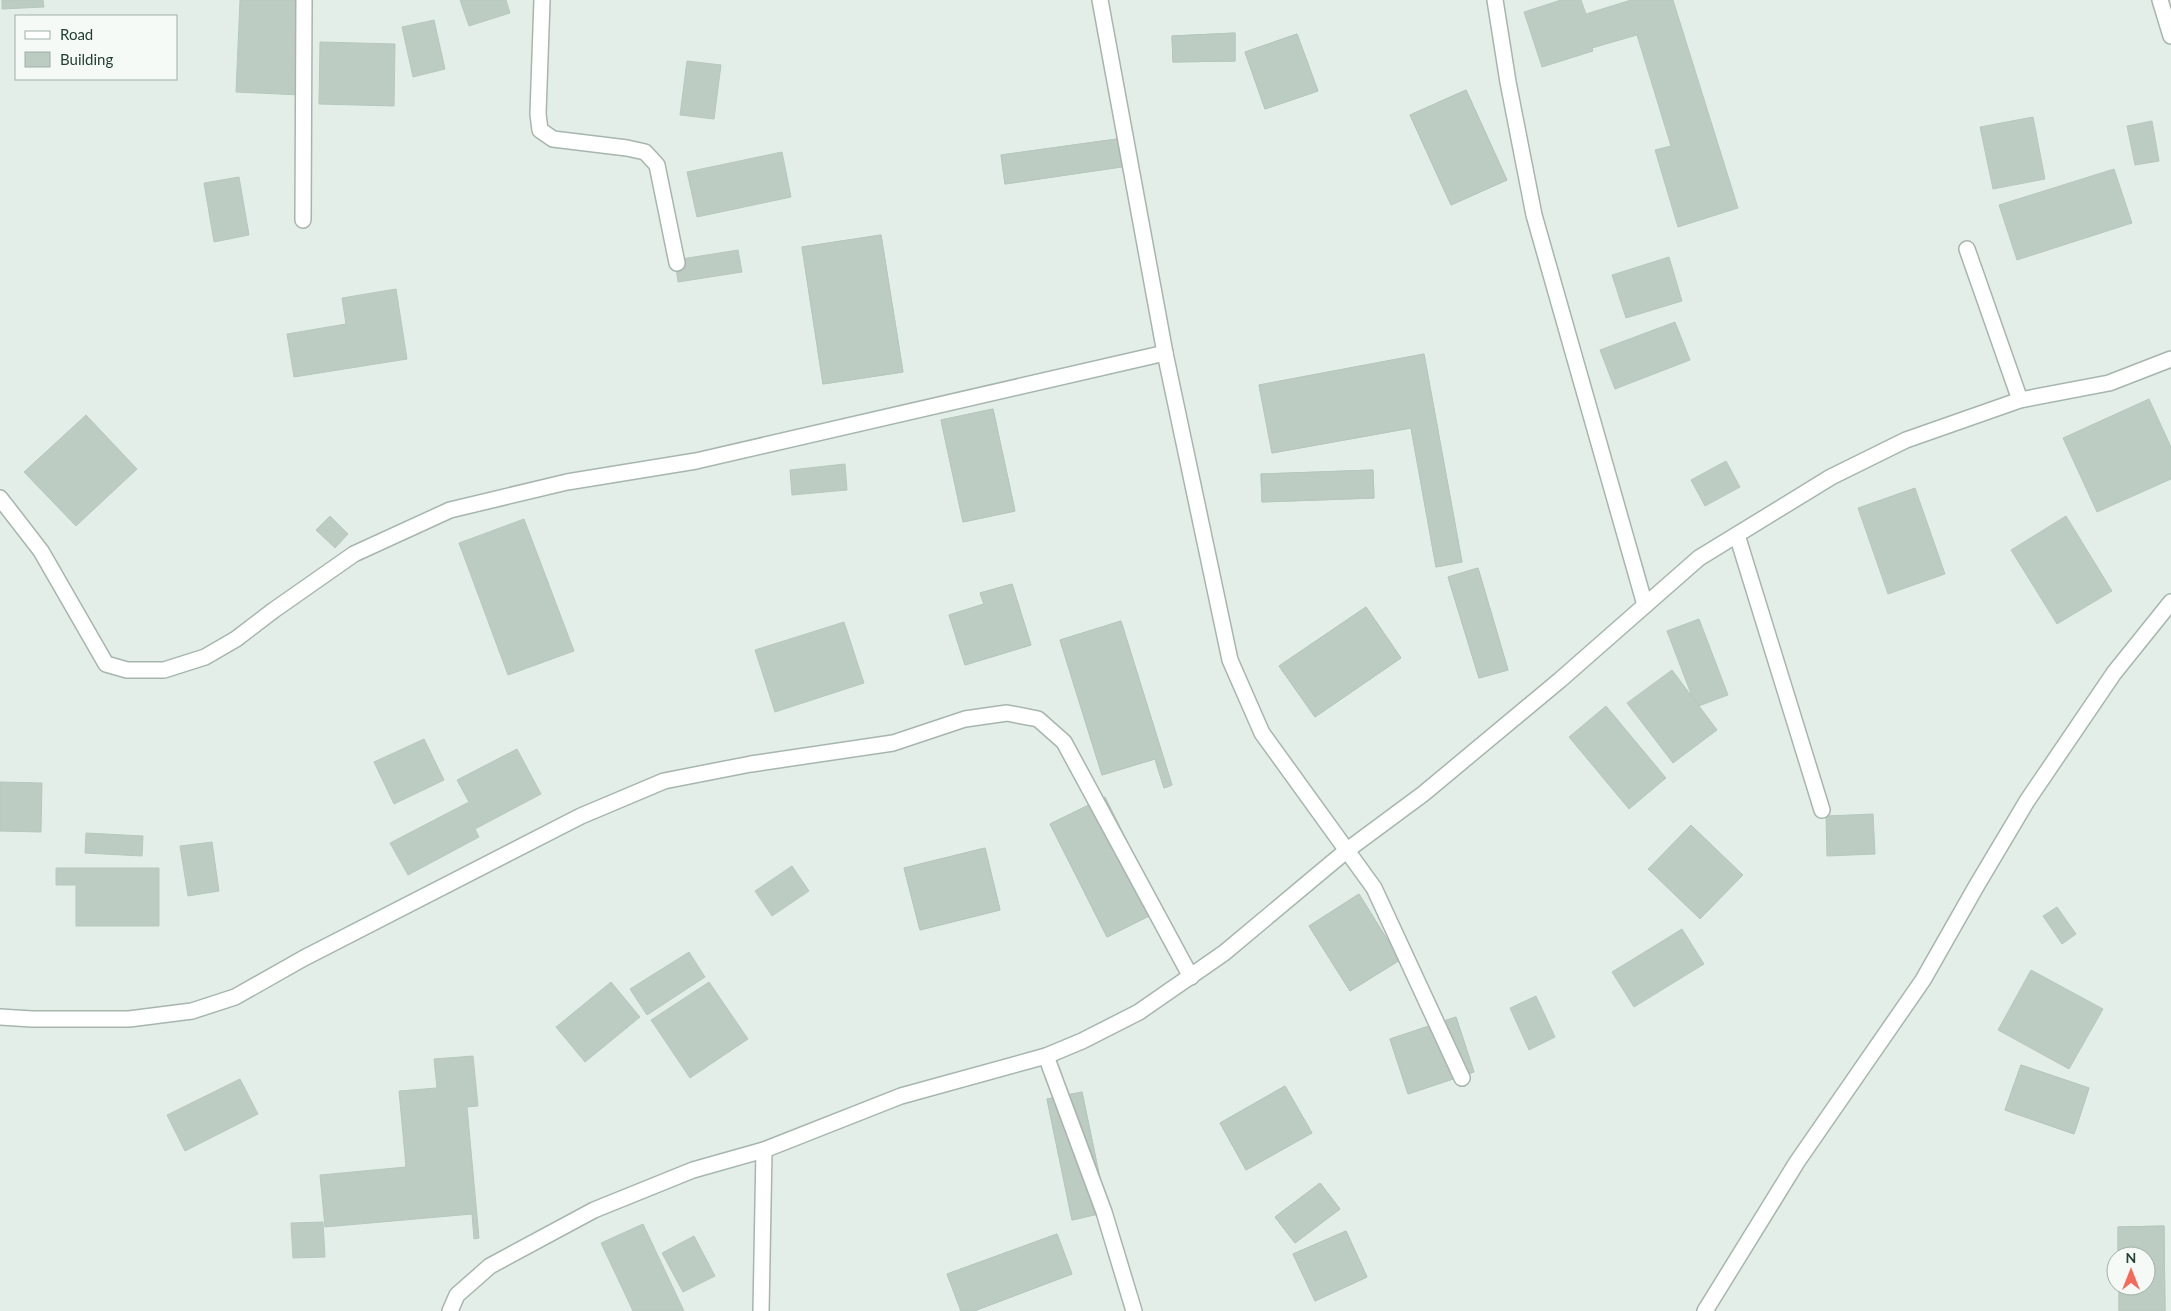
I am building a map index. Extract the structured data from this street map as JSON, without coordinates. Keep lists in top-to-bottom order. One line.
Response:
{"legend":["Road","Building"],"north":"top"}
